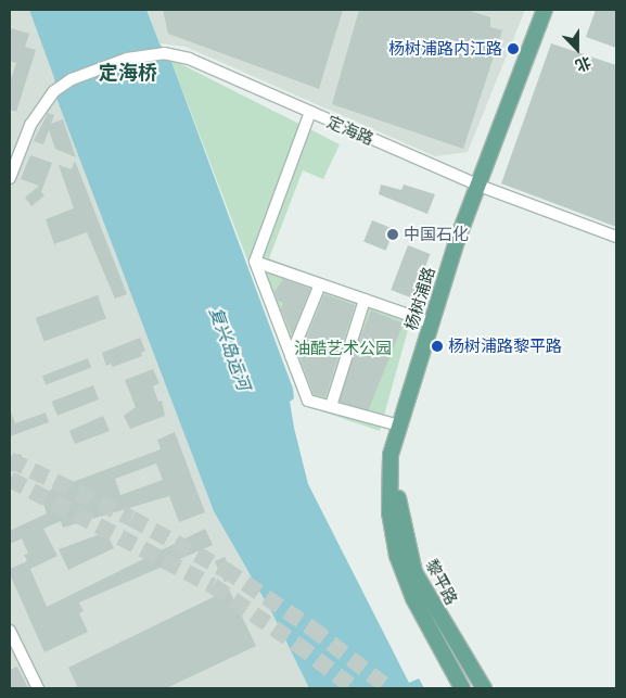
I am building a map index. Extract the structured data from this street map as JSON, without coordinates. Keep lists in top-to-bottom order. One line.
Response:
{"streets":{"main road":["杨树浦路","黎平路"],"street":["定海路"]},"crossings":[["定海路","杨树浦路"],["杨树浦路","黎平路"]],"districts":["定海桥"],"water":["复兴岛运河"],"parks":["油酷艺术公园"],"places":["杨树浦路内江路","中国石化","杨树浦路黎平路"],"north":"bottom"}
